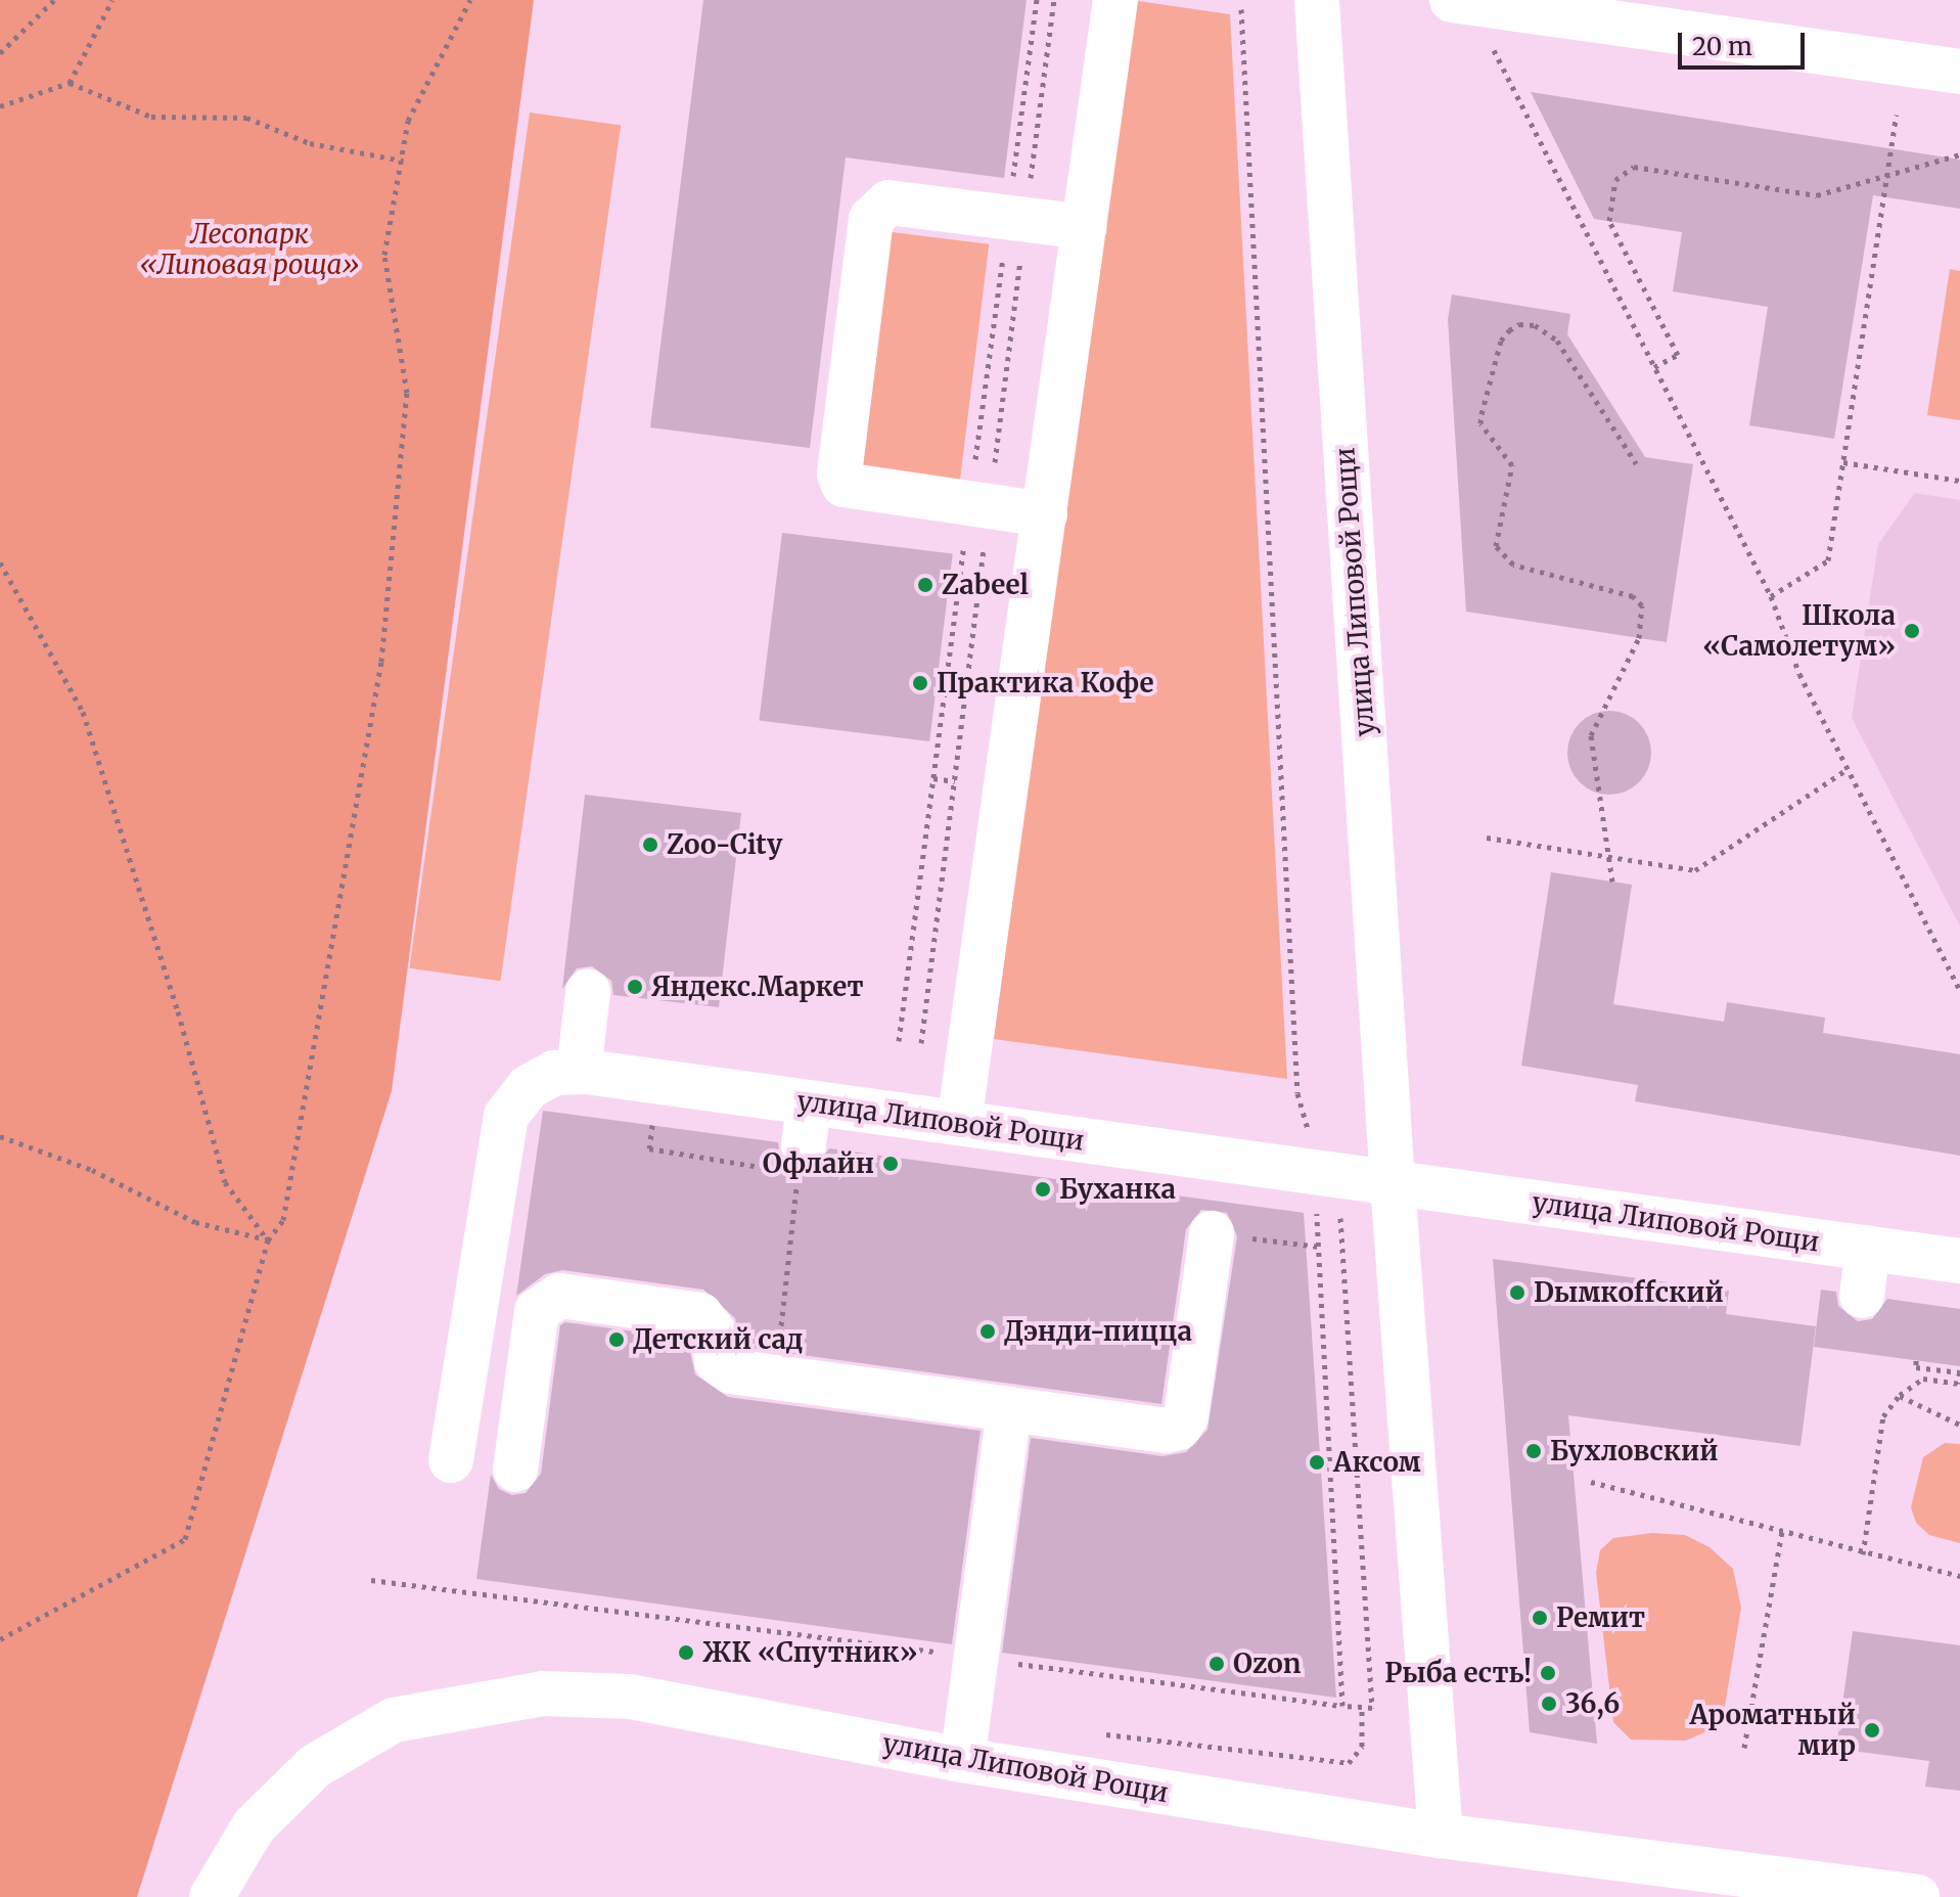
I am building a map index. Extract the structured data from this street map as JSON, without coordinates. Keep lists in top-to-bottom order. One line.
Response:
{"streets":{"street":["улица Липовой Рощи"]},"parks":["Лесопарк «Липовая роща»"],"places":["Zabeel","Школа «Самолетум»","Практика Кофе","Zoo-City","Яндекс.Маркет","Офлайн","Буханка","Dымкoffский","Дэнди-пицца","Детский сад","Бухловский","Аксом","Ремит","ЖК «Спутник»","Ozon","Рыба есть!","36,6","Ароматный мир"],"scale_bar":"20 m"}
